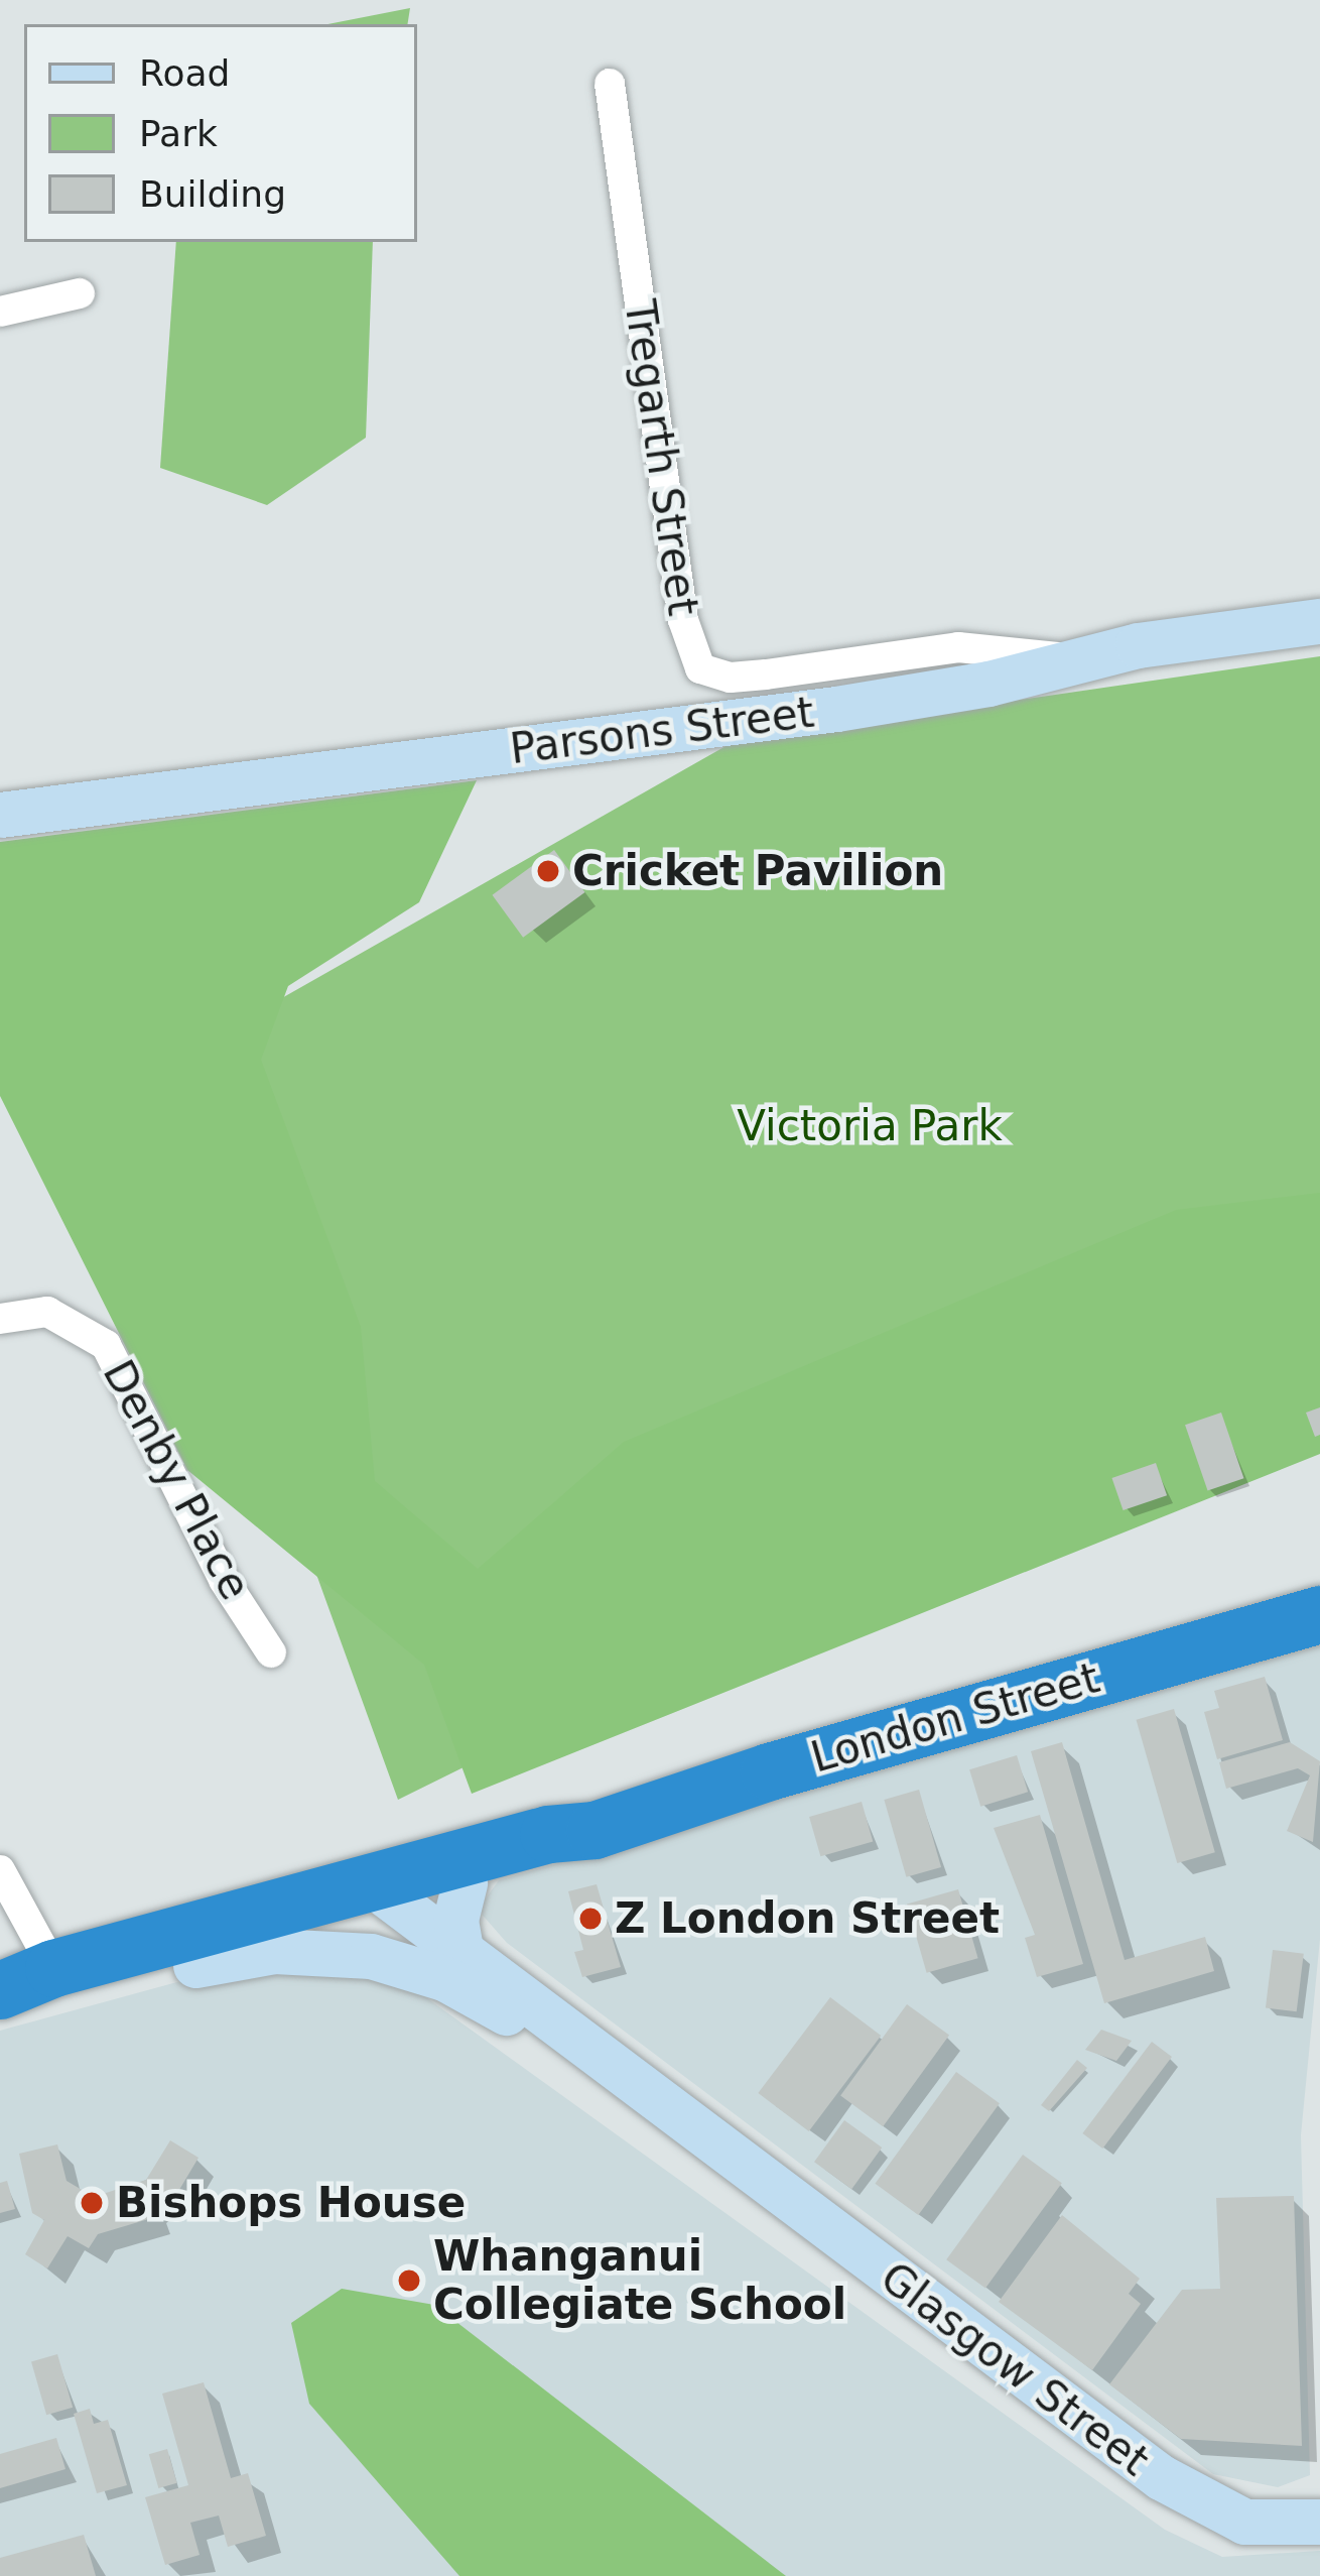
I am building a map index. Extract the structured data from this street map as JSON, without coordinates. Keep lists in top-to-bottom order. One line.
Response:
{"streets":{"highway":["London Street"],"main road":["Parsons Street","Glasgow Street"],"street":["Tregarth Street","Denby Place"]},"crossings":[["Tregarth Street","Parsons Street"],["London Street","Glasgow Street"]],"parks":["Victoria Park"],"places":["Cricket Pavilion","Z London Street","Bishops House","Whanganui Collegiate School"],"legend":["Road","Park","Building"]}
